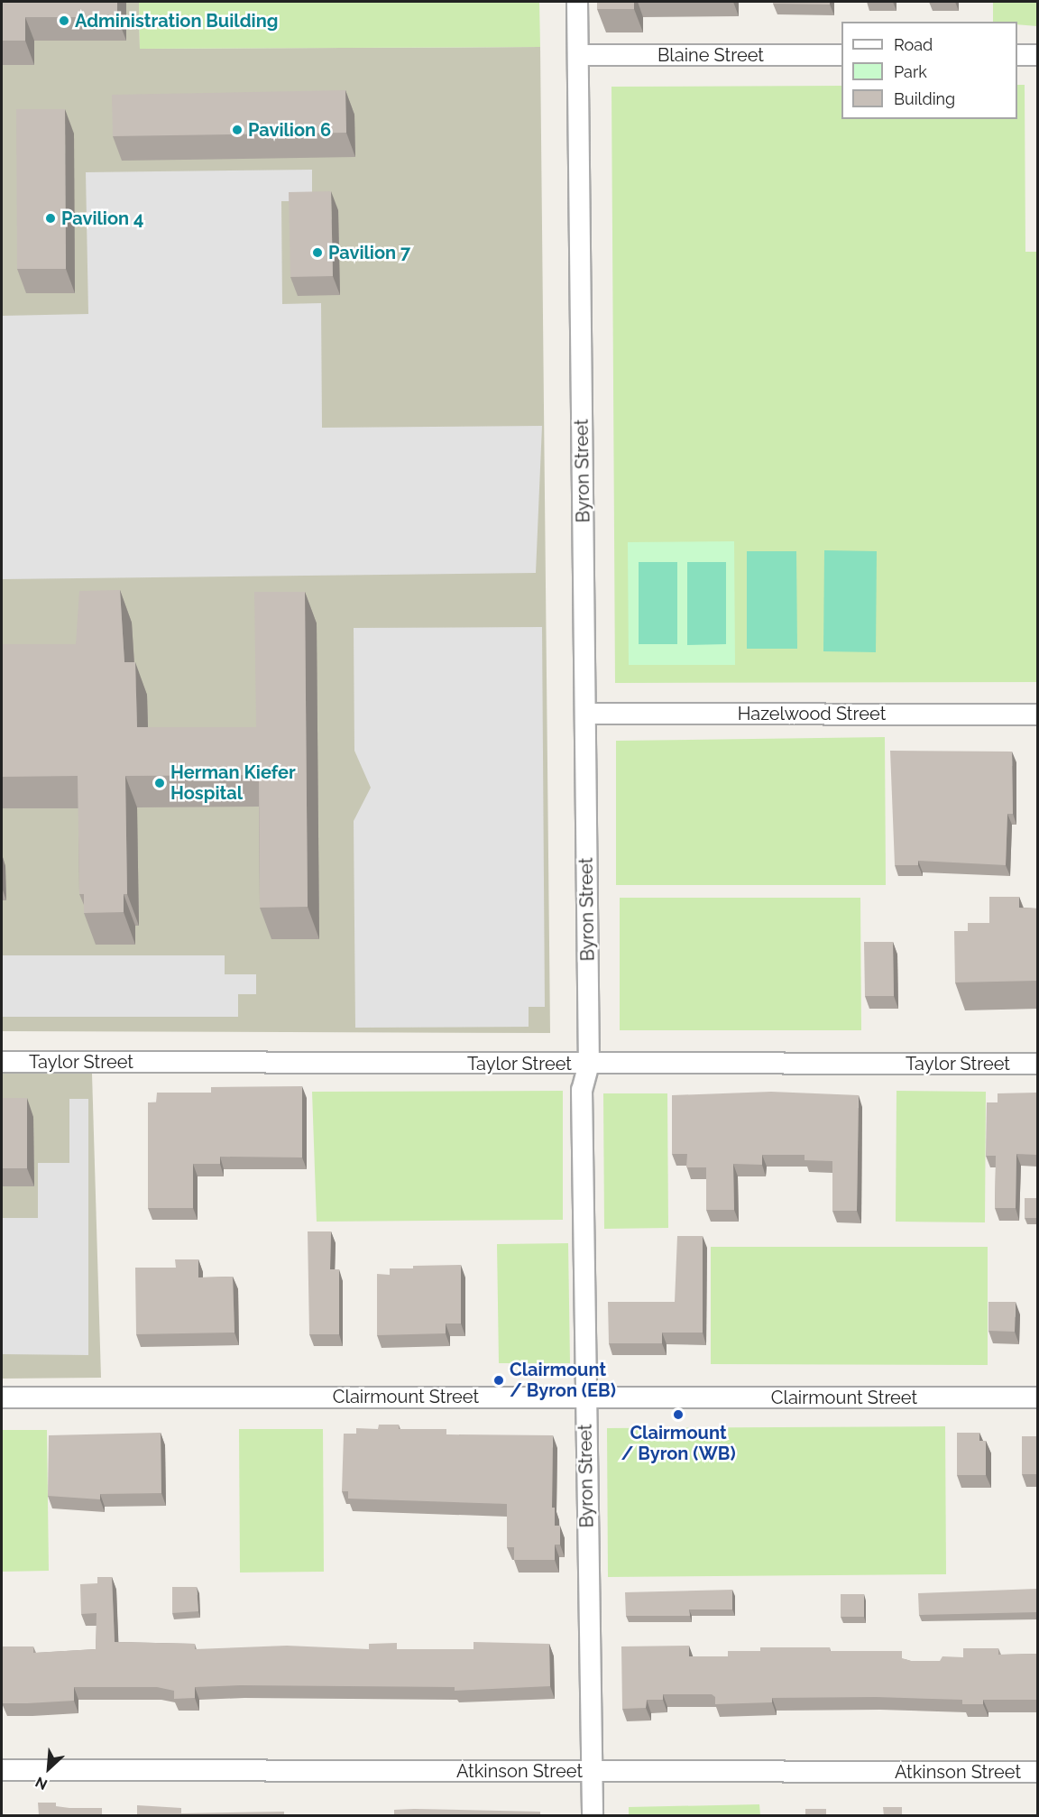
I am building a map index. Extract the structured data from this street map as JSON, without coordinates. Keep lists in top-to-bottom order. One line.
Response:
{"streets":{"street":["Blaine Street","Byron Street","Hazelwood Street","Taylor Street","Clairmount Street","Atkinson Street"]},"crossings":[["Blaine Street","Byron Street"],["Byron Street","Hazelwood Street"],["Byron Street","Taylor Street"],["Byron Street","Clairmount Street"],["Byron Street","Atkinson Street"]],"places":["Administration Building","Pavilion 6","Pavilion 4","Pavilion 7","Herman Kiefer Hospital","Clairmount / Byron (EB)","Clairmount / Byron (WB)"],"legend":["Road","Park","Building"],"north":"bottom left"}
